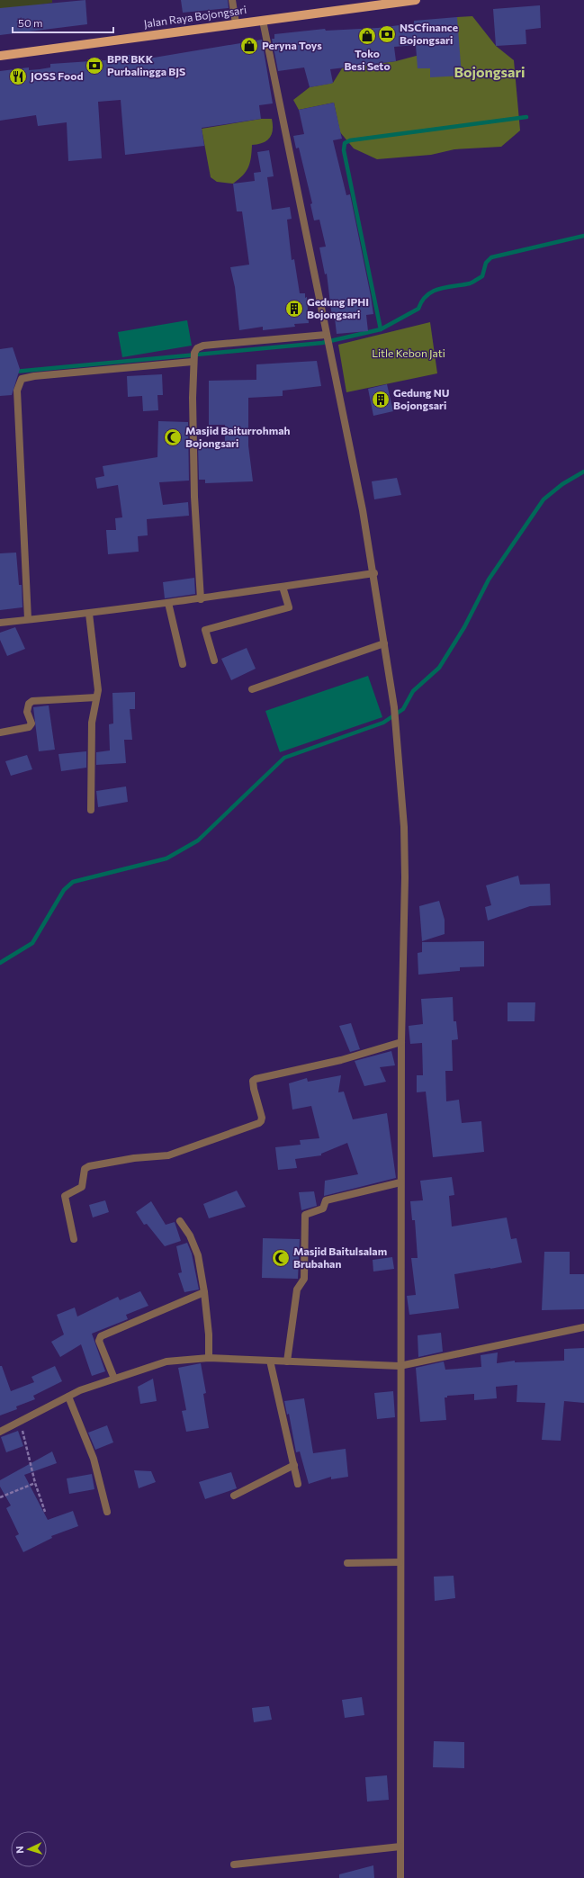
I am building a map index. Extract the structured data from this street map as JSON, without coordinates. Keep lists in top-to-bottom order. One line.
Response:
{"streets":{"main road":["Jalan Raya Bojongsari"]},"districts":["Bojongsari"],"parks":["Litle Kebon Jati"],"places":{"bank":["NSCfinance Bojongsari","BPR BKK Purbalingga BJS"],"shop":["Toko Besi Seto","Peryna Toys"],"restaurant":["JOSS Food"],"building":["Gedung IPHI Bojongsari","Gedung NU Bojongsari"],"mosque":["Masjid Baiturrohmah Bojongsari","Masjid Baitulsalam Brubahan"]},"scale_bar":"50 m","north":"left"}
